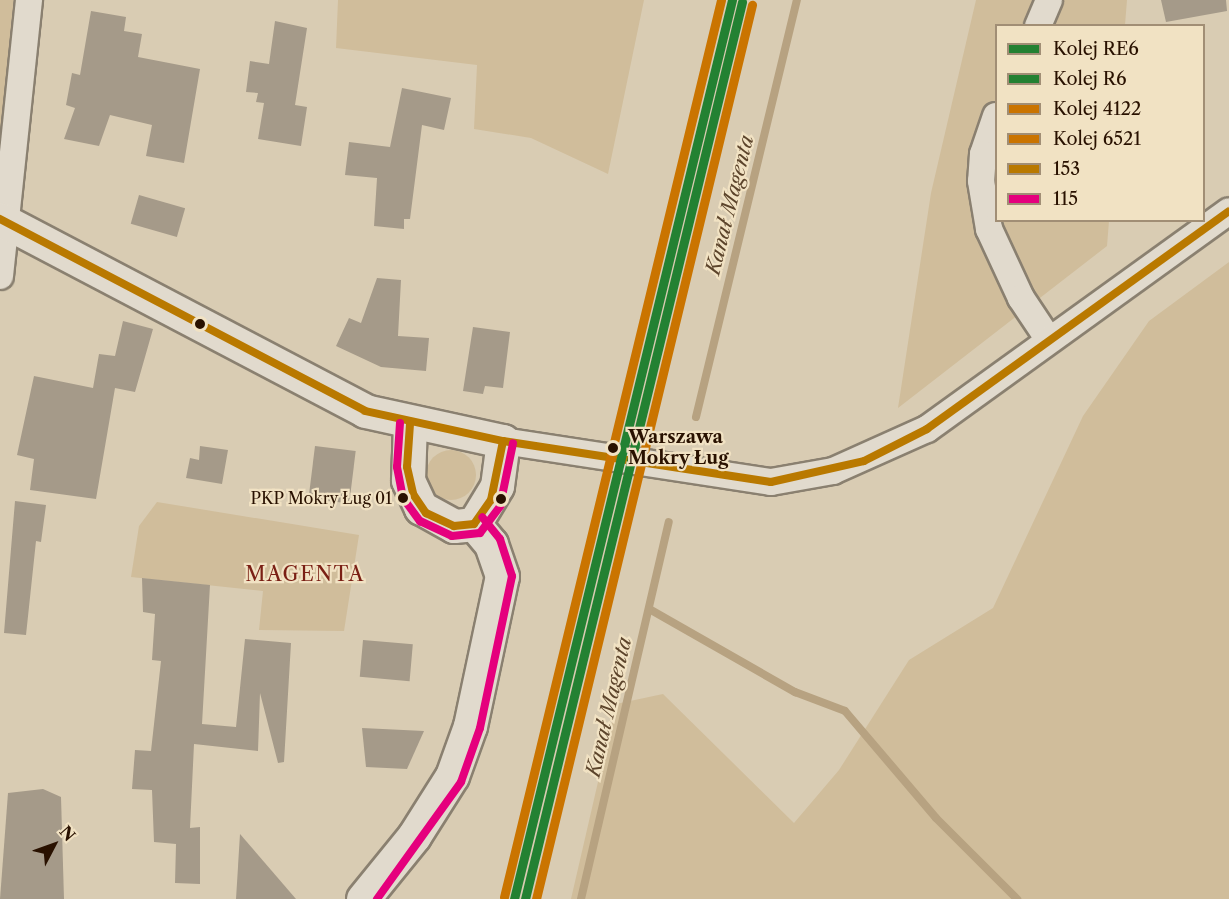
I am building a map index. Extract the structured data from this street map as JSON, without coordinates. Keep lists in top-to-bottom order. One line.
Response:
{"districts":["MAGENTA"],"water":["Kanał Magenta"],"places":["Warszawa Mokry Ług","PKP Mokry Ług 01"],"lines":["rail line RE6","rail line 4122","rail line R6","rail line 6521","transit line 153","transit line 115"],"legend":["Kolej RE6","Kolej R6","Kolej 4122","Kolej 6521","153","115"],"north":"top right"}
